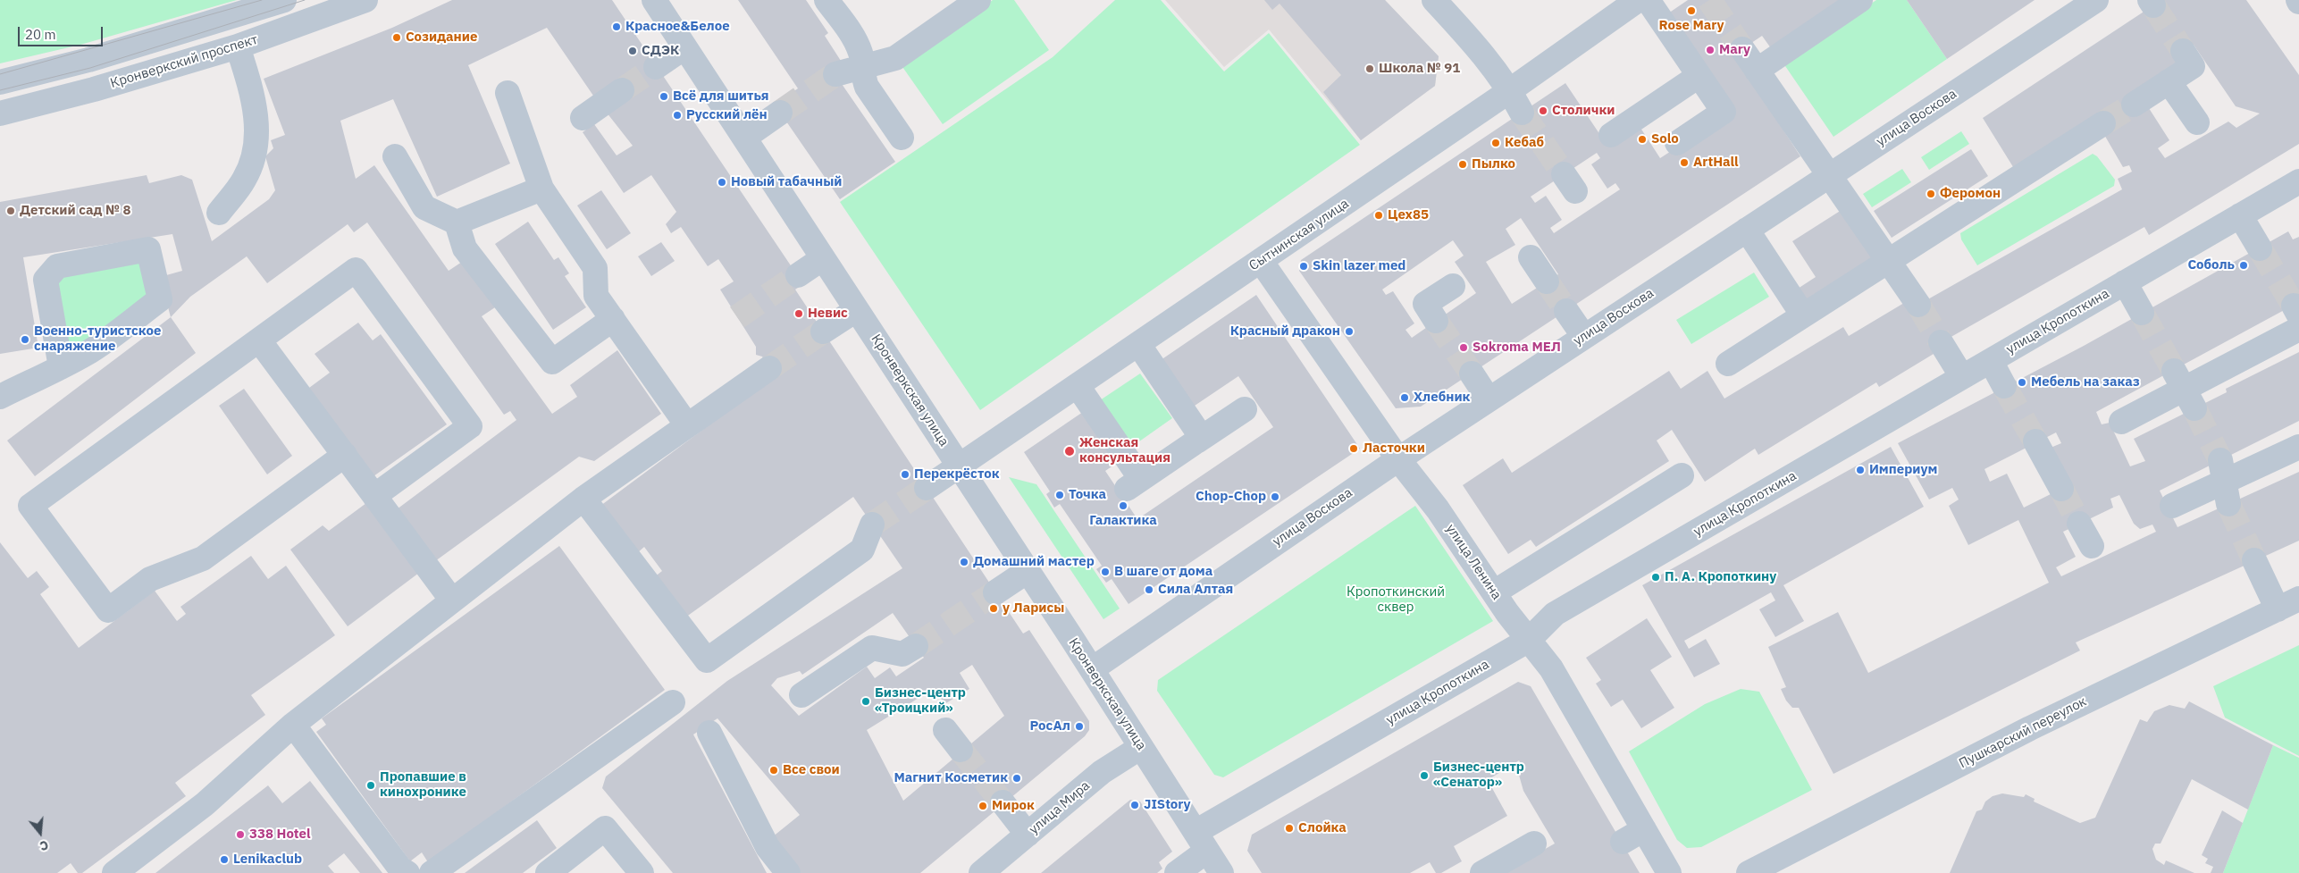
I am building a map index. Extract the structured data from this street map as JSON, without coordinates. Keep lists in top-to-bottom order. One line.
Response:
{"streets":{"street":["Кронверкский проспект","улица Воскова","Сытнинская улица","улица Кропоткина","Кронверкская улица","улица Ленина","Пушкарский переулок","улица Мира"]},"crossings":[["улица Воскова","Кронверкская улица"],["улица Воскова","улица Ленина"],["Сытнинская улица","Кронверкская улица"],["Сытнинская улица","улица Ленина"],["улица Кропоткина","Кронверкская улица"],["улица Кропоткина","улица Ленина"],["Кронверкская улица","улица Мира"]],"parks":["Кропоткинский сквер"],"places":["Rose Mary","Красное&Белое","Созидание","Mary","СДЭК","Школа № 91","Всё для шитья","Столички","Русский лён","Solo","Кебаб","ArtHall","Пылко","Новый табачный","Феромон","Детский сад № 8","Цех85","Соболь","Skin lazer med","Невис","Красный дракон","Военно-туристское снаряжение","Sokroma МЕЛ","Мебель на заказ","Хлебник","Ласточки","Женская консультация","Империум","Перекрёсток","Точка","Chop-Chop","Галактика","Домашний мастер","В шаге от дома","П. А. Кропоткину","Сила Алтая","у Ларисы","Бизнес-центр «Троицкий»","РосАл","Все свои","Бизнес-центр «Сенатор»","Магнит Косметик","Пропавшие в кинохронике","JIStory","Мирок","Слойка","338 Hotel","Lenikaclub"],"scale_bar":"20 m","north":"bottom"}
